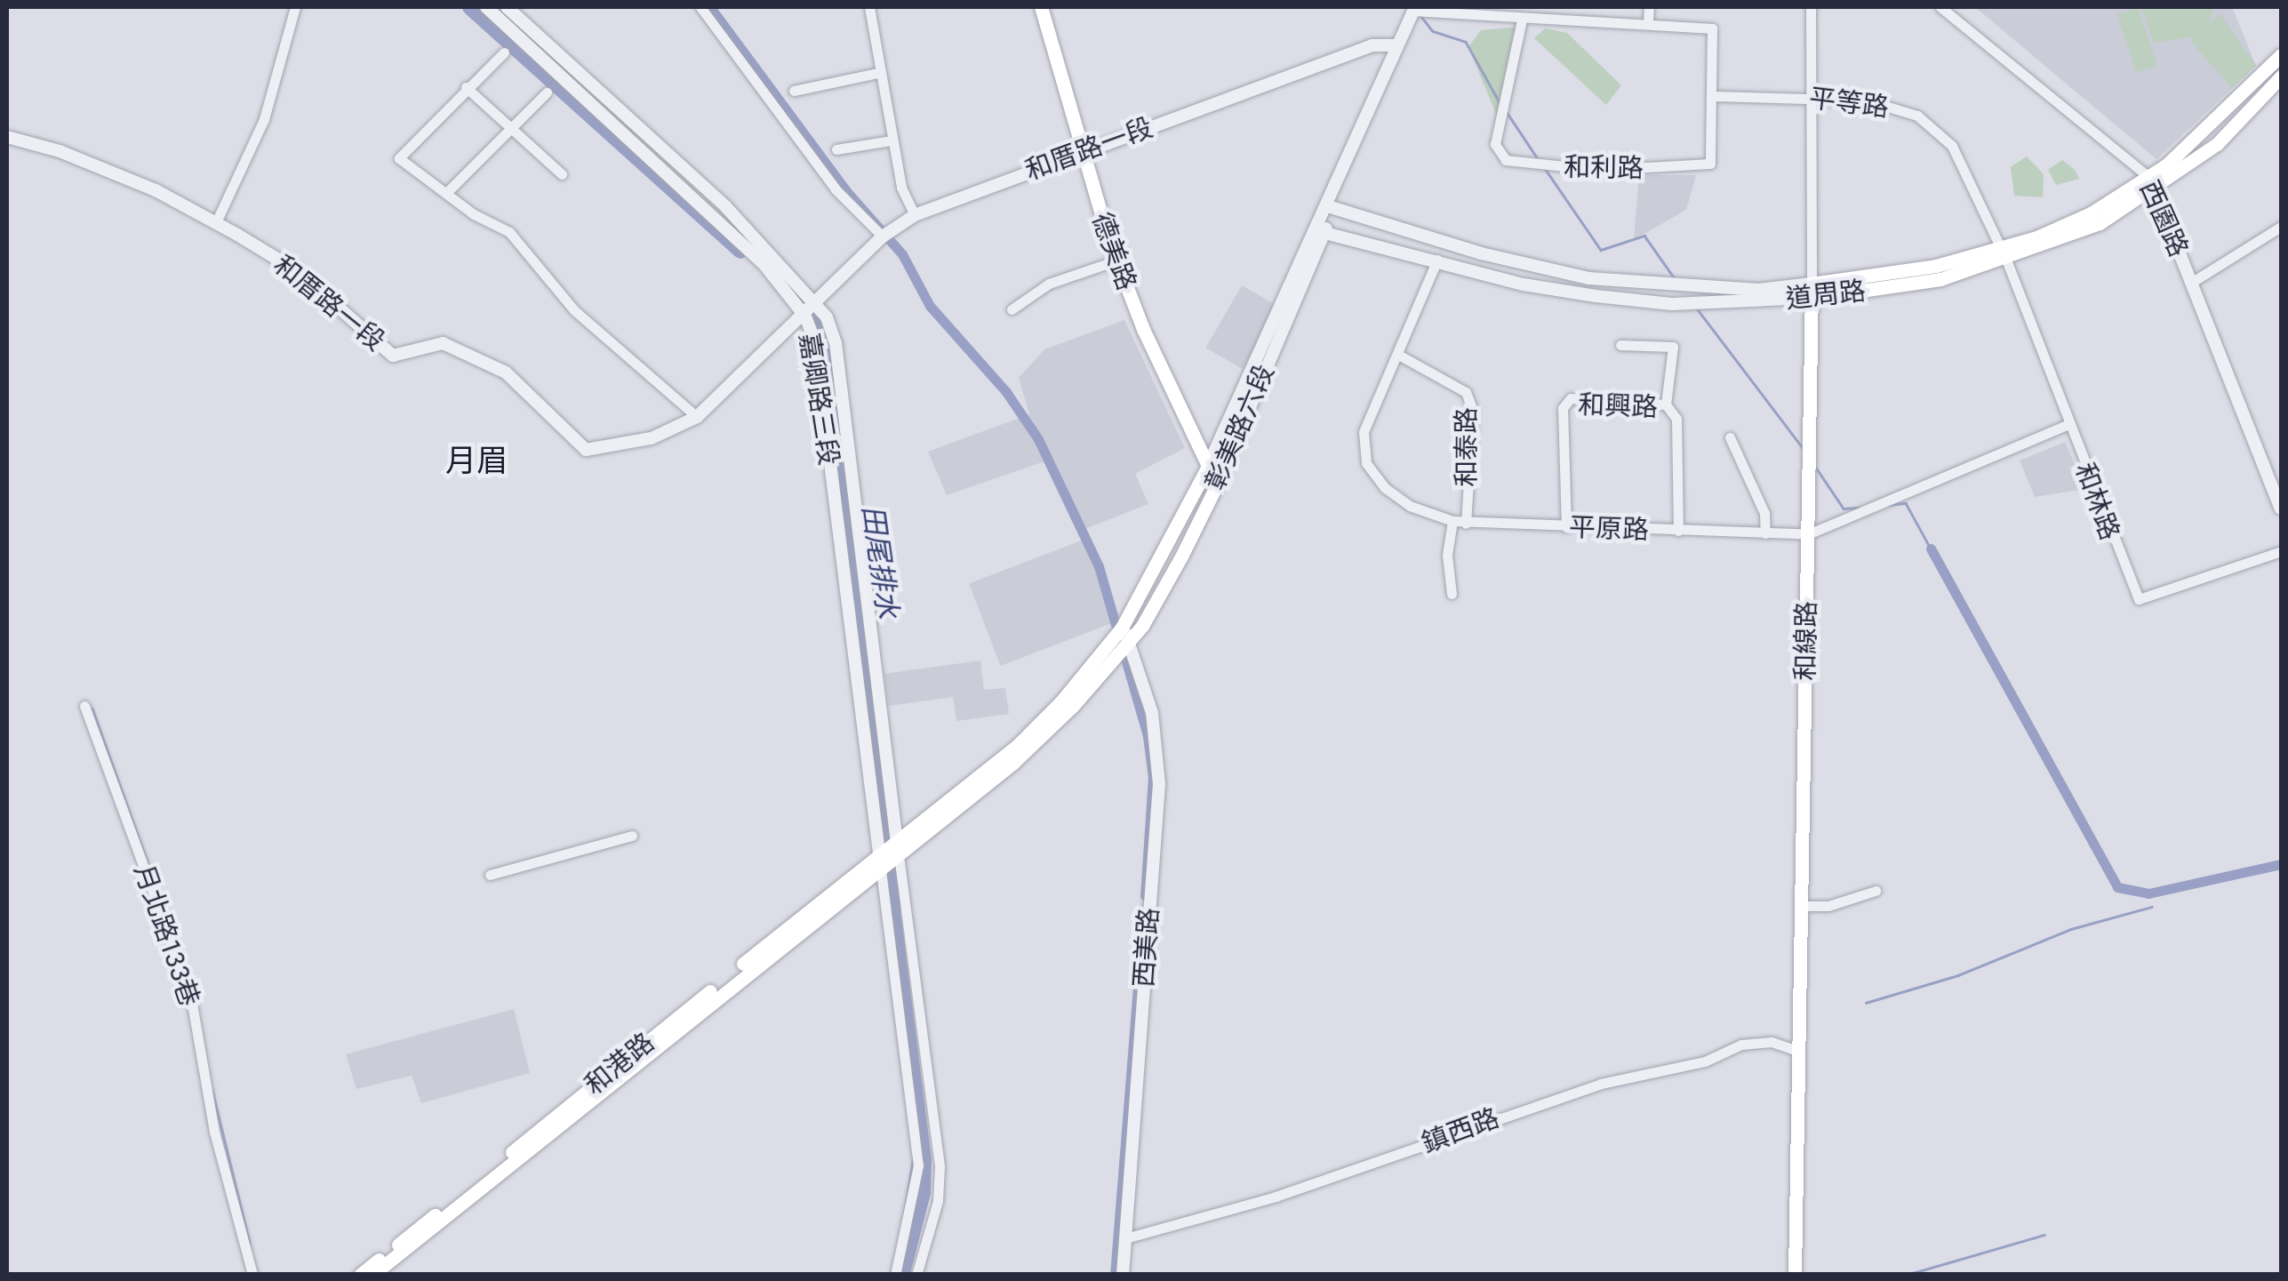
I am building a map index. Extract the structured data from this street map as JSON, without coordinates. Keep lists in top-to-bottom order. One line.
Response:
{"streets":{"main road":["德美路","道周路","彰美路六段","和線路","和港路"],"street":["平等路","和厝路一段","和利路","西園路","嘉卿路三段","和興路","和泰路","和林路","平原路","月北路133巷","西美路","鎮西路"]},"crossings":[["平等路","和利路"],["平等路","道周路"],["平等路","和林路"],["平等路","和線路"],["和厝路一段","德美路"],["和厝路一段","嘉卿路三段"],["和厝路一段","彰美路六段"],["西園路","道周路"],["德美路","彰美路六段"],["道周路","彰美路六段"],["道周路","和林路"],["道周路","平原路"],["道周路","和線路"],["嘉卿路三段","和港路"],["和興路","平原路"],["彰美路六段","西美路"],["彰美路六段","和港路"],["和泰路","平原路"],["和林路","平原路"],["平原路","和線路"],["和線路","鎮西路"],["西美路","和港路"],["西美路","鎮西路"]],"districts":["月眉"],"water":["田尾排水"]}
